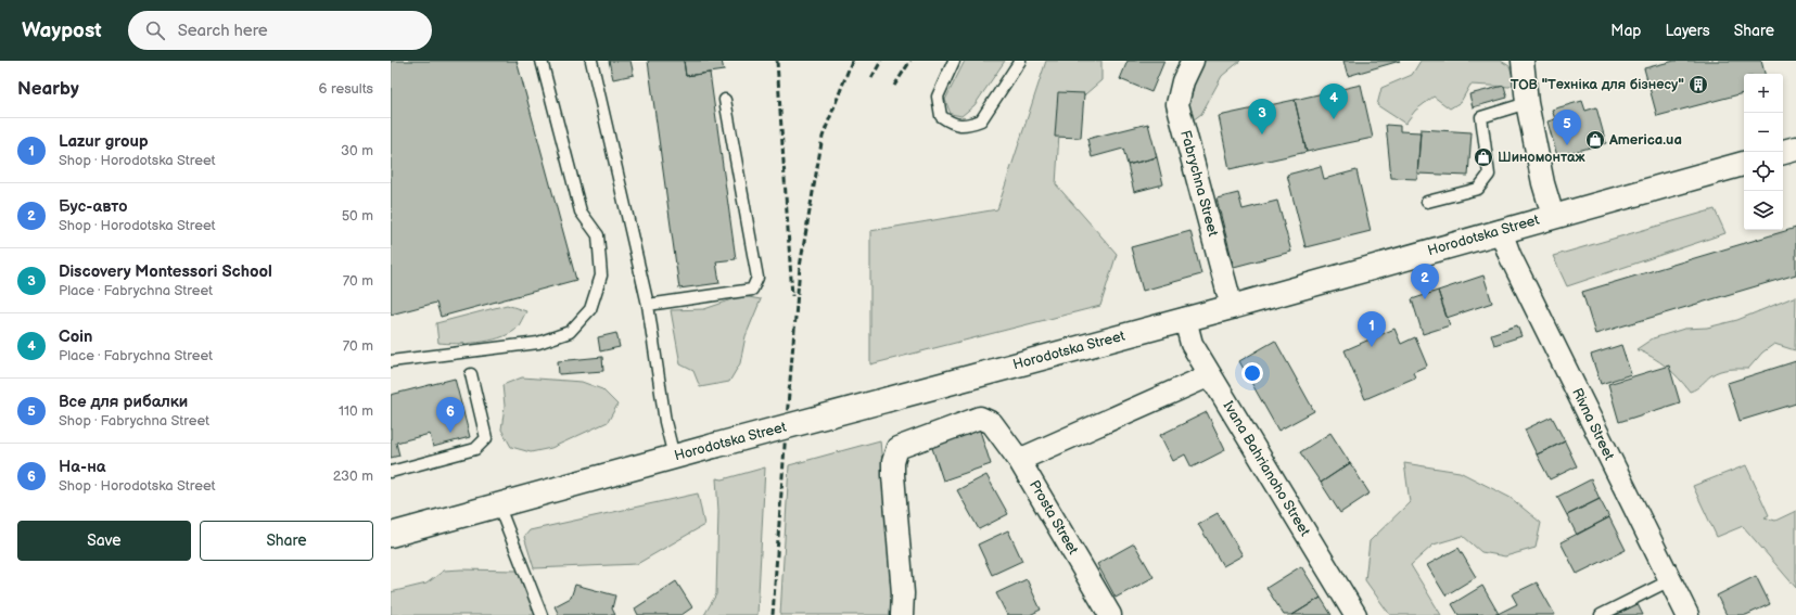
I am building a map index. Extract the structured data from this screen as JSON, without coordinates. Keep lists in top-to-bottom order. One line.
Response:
{"streets":{"main road":["Horodotska Street"],"street":["Fabrychna Street","Rivna Street","Ivana Bahrianoho Street","Prosta Street"]},"crossings":[["Fabrychna Street","Horodotska Street"],["Horodotska Street","Rivna Street"],["Horodotska Street","Ivana Bahrianoho Street"]],"places":{"building":["ТОВ \"Техніка для бізнесу\""],"shop":["America.ua","Шиномонтаж"]},"page":{"header":"Waypost","search":"Search here","nav":["Map","Layers","Share"],"heading":["Nearby","6 results"],"map_buttons":["+","−"],"pins":["4","3","5","2","1","6"],"list":[{"mark":"1","name":"Lazur group","note":"Shop · Horodotska Street","value":"30 m"},{"mark":"2","name":"Бус-авто","note":"Shop · Horodotska Street","value":"50 m"},{"mark":"3","name":"Discovery Montessori School","note":"Place · Fabrychna Street","value":"70 m"},{"mark":"4","name":"Coin","note":"Place · Fabrychna Street","value":"70 m"},{"mark":"5","name":"Все для рибалки","note":"Shop · Fabrychna Street","value":"110 m"},{"mark":"6","name":"На-на","note":"Shop · Horodotska Street","value":"230 m"}],"buttons":["Save","Share"]}}
